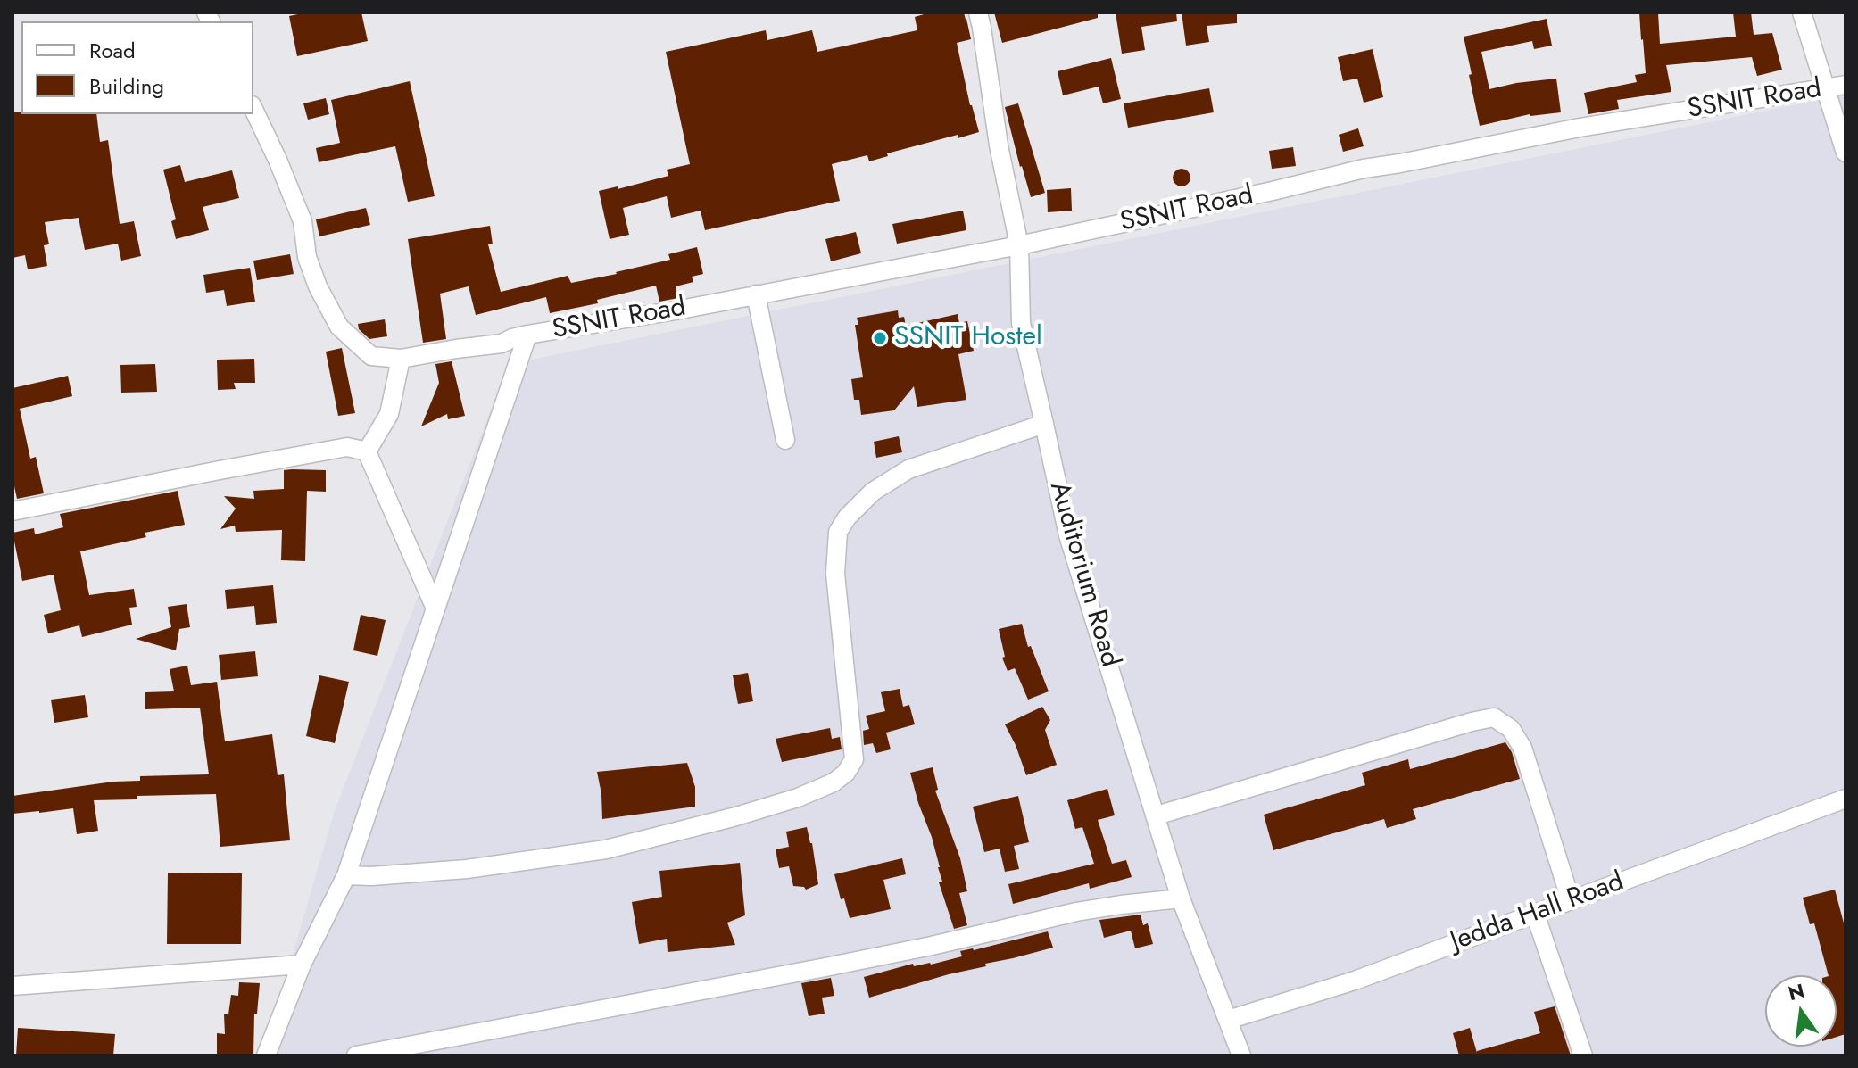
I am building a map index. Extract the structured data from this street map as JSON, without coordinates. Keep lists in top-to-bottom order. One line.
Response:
{"streets":{"street":["SSNIT Road","Auditorium Road","Jedda Hall Road"]},"crossings":[["SSNIT Road","Auditorium Road"],["Auditorium Road","Jedda Hall Road"]],"places":["SSNIT Hostel"],"legend":["Road","Building"],"north":"top"}
